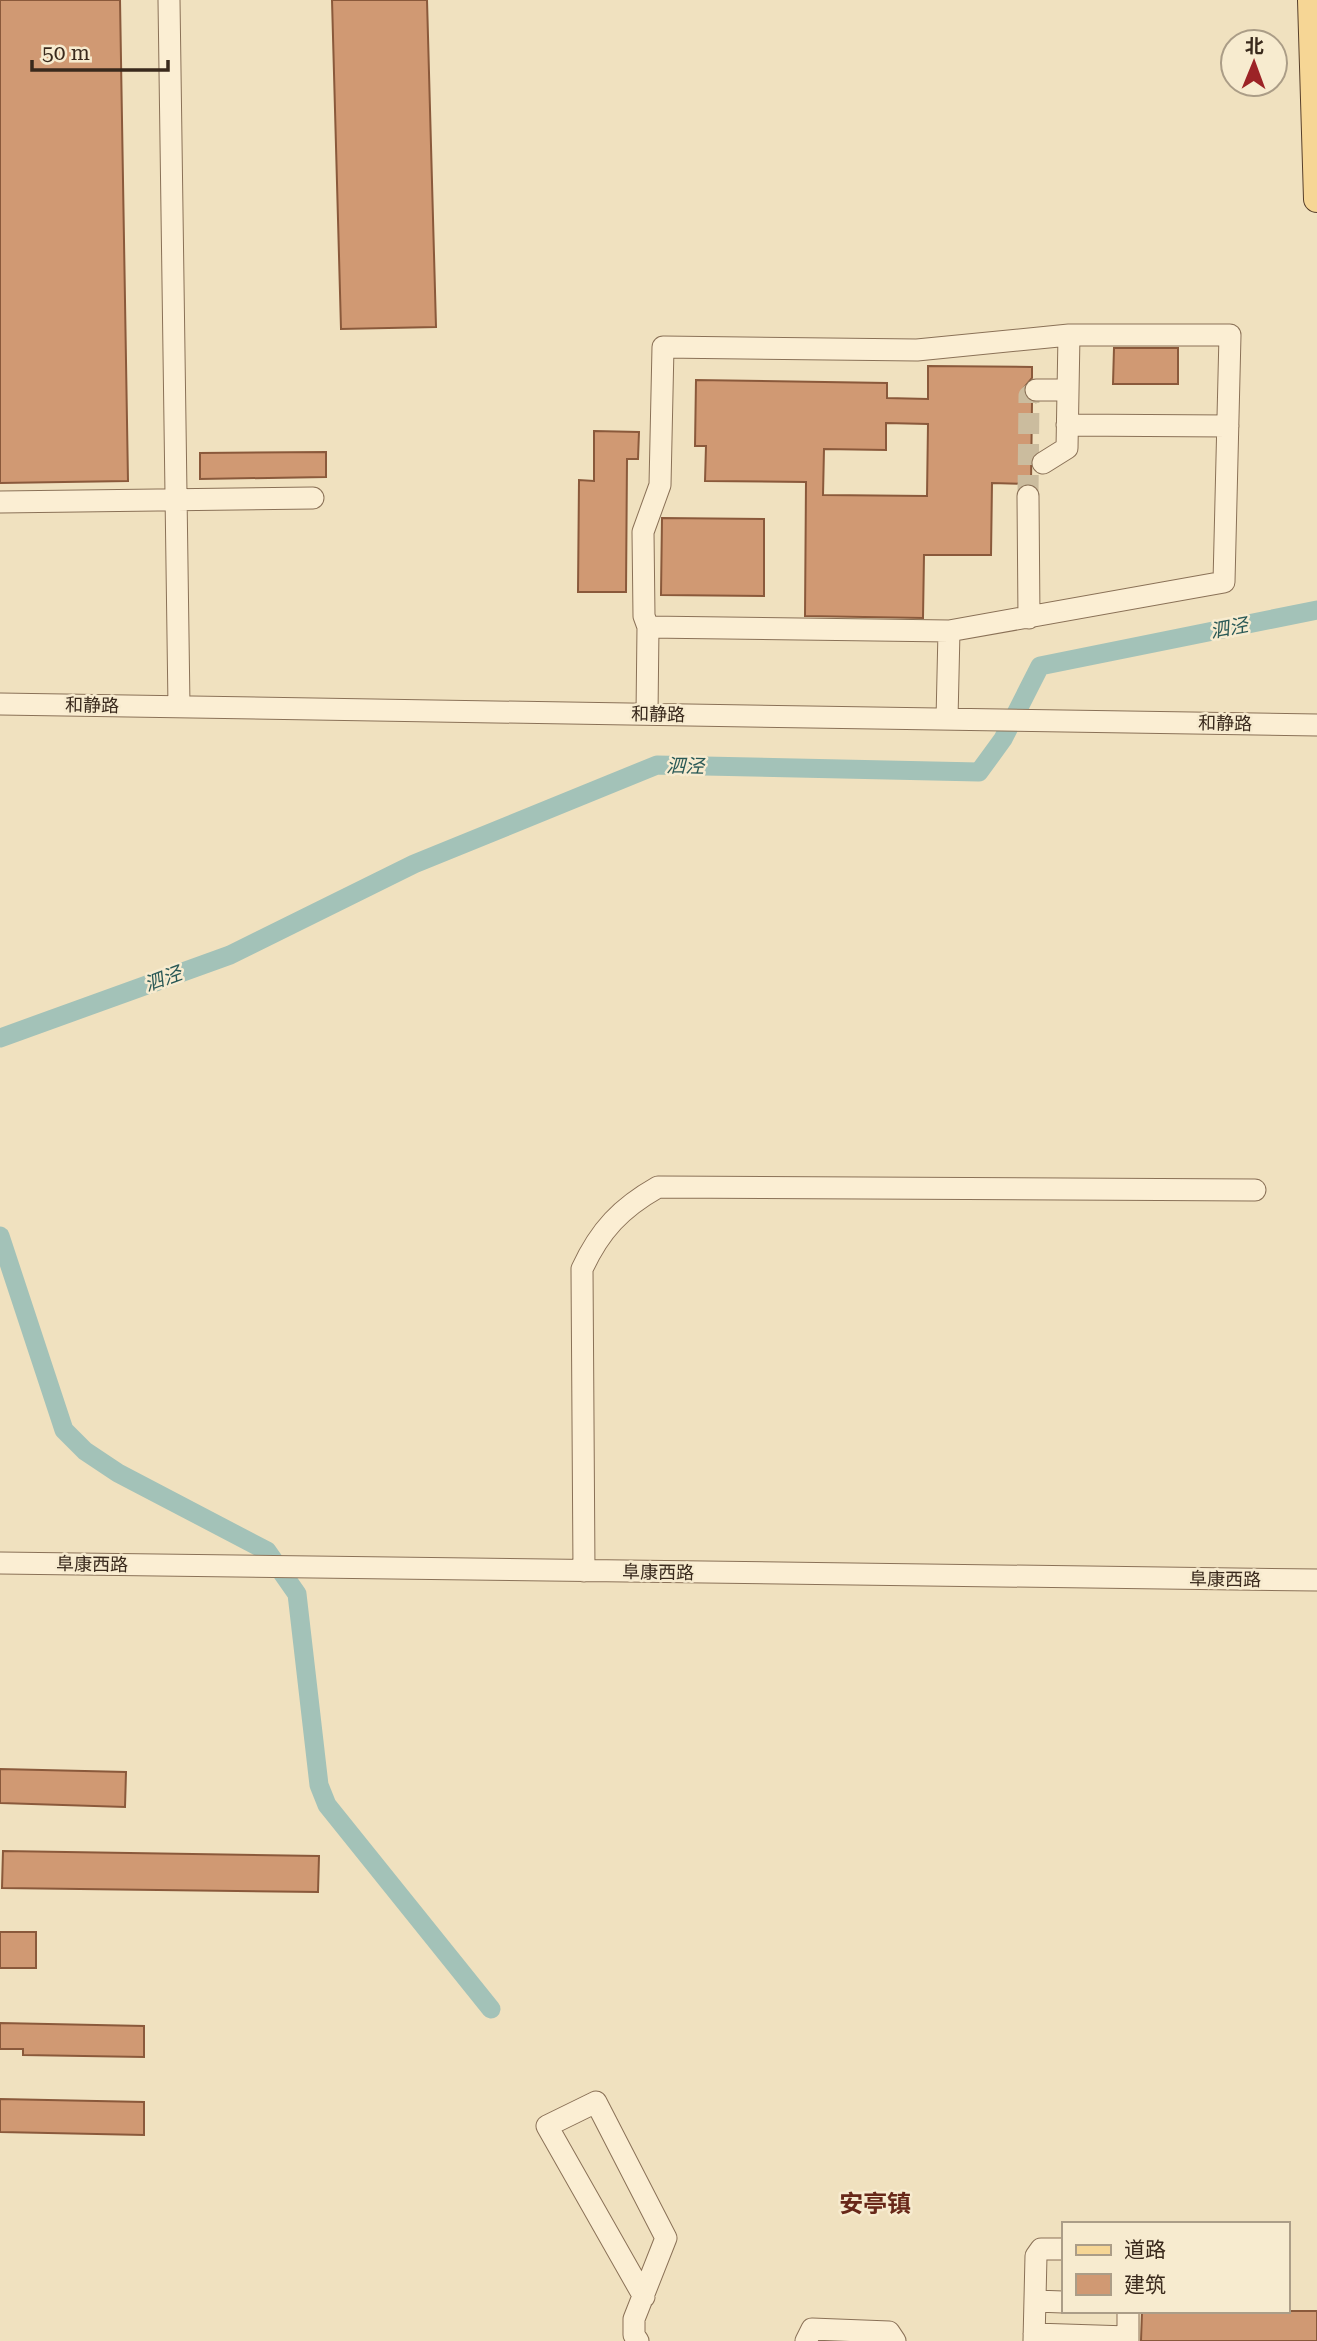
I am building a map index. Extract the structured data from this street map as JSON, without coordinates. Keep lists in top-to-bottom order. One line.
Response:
{"streets":{"street":["和静路","阜康西路"]},"districts":["安亭镇"],"water":["泗泾"],"legend":["道路","建筑"],"scale_bar":"50 m","north":"top"}
